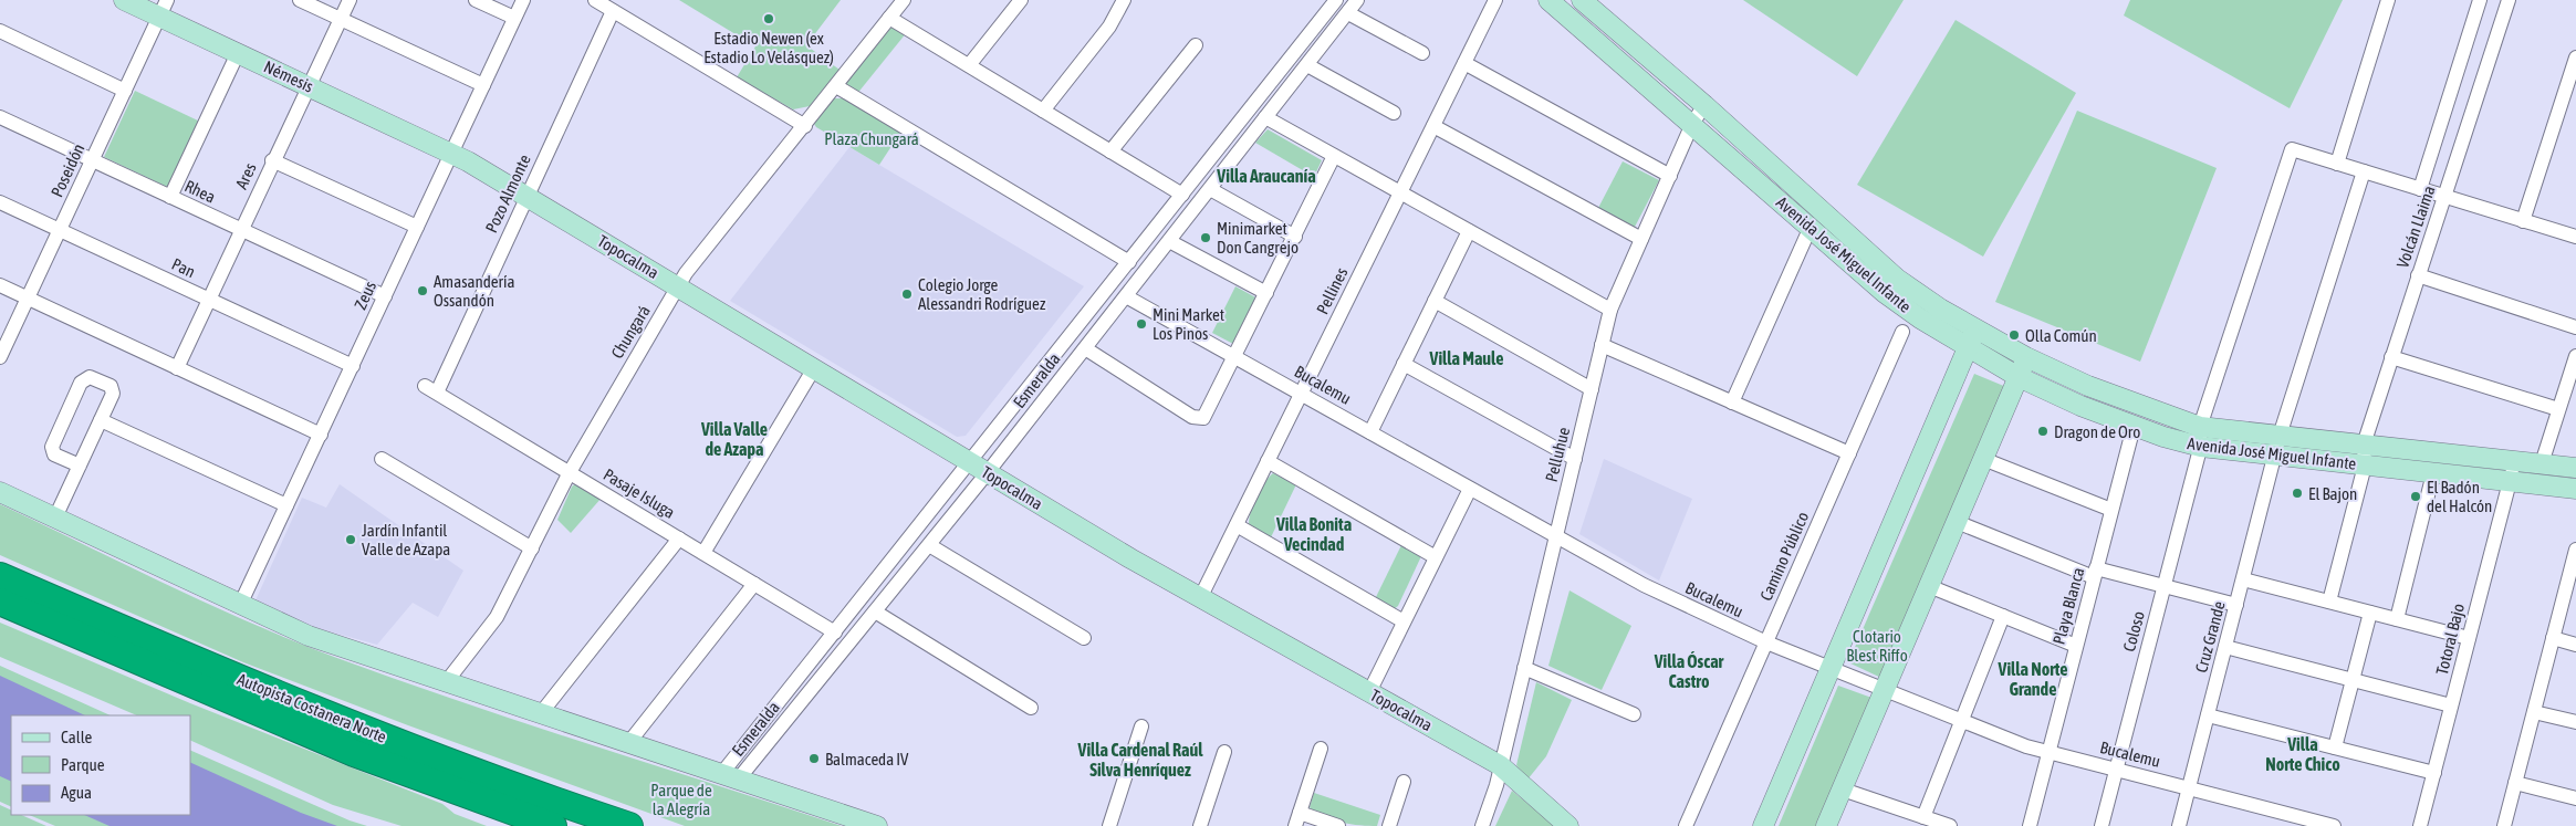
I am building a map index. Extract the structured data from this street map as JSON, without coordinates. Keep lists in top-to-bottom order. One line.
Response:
{"streets":{"highway":["Autopista Costanera Norte"],"street":["Némesis","Poseidón","Ares","Rhea","Pozo Almonte","Volcán Llaima","Avenida José Miguel Infante","Topocalma","Pan","Pellines","Zeus","Chungará","Esmeralda","Bucalemu","Pelluhue","Pasaje Isluga","Camino Público","Playa Blanca","Coloso","Cruz Grande","Totoral Bajo"]},"crossings":[["Némesis","Poseidón"],["Némesis","Ares"],["Némesis","Topocalma"],["Némesis","Zeus"],["Poseidón","Rhea"],["Poseidón","Pan"],["Ares","Rhea"],["Ares","Pan"],["Rhea","Zeus"],["Pozo Almonte","Topocalma"],["Pozo Almonte","Pasaje Isluga"],["Volcán Llaima","Avenida José Miguel Infante"],["Avenida José Miguel Infante","Pelluhue"],["Avenida José Miguel Infante","Playa Blanca"],["Avenida José Miguel Infante","Coloso"],["Avenida José Miguel Infante","Cruz Grande"],["Avenida José Miguel Infante","Totoral Bajo"],["Topocalma","Pellines"],["Topocalma","Zeus"],["Topocalma","Chungará"],["Topocalma","Esmeralda"],["Topocalma","Pelluhue"],["Pan","Zeus"],["Pellines","Bucalemu"],["Chungará","Pasaje Isluga"],["Esmeralda","Bucalemu"],["Esmeralda","Pasaje Isluga"],["Bucalemu","Pelluhue"],["Bucalemu","Camino Público"],["Bucalemu","Playa Blanca"],["Bucalemu","Coloso"],["Bucalemu","Cruz Grande"]],"districts":["Villa Araucanía","Villa Maule","Villa Valle de Azapa","Villa Bonita Vecindad","Villa Óscar Castro","Villa Norte Grande","Villa Norte Chico","Villa Cardenal Raúl Silva Henríquez"],"parks":["Plaza Chungará","Clotario Blest Riffo","Parque de la Alegría"],"places":["Estadio Newen (ex Estadio Lo Velásquez)","Minimarket Don Cangrejo","Amasandería Ossandón","Colegio Jorge Alessandri Rodríguez","Mini Market Los Pinos","Olla Común","Dragon de Oro","El Bajon","El Badón del Halcón","Jardín Infantil Valle de Azapa","Balmaceda IV"],"legend":["Calle","Parque","Agua"]}
